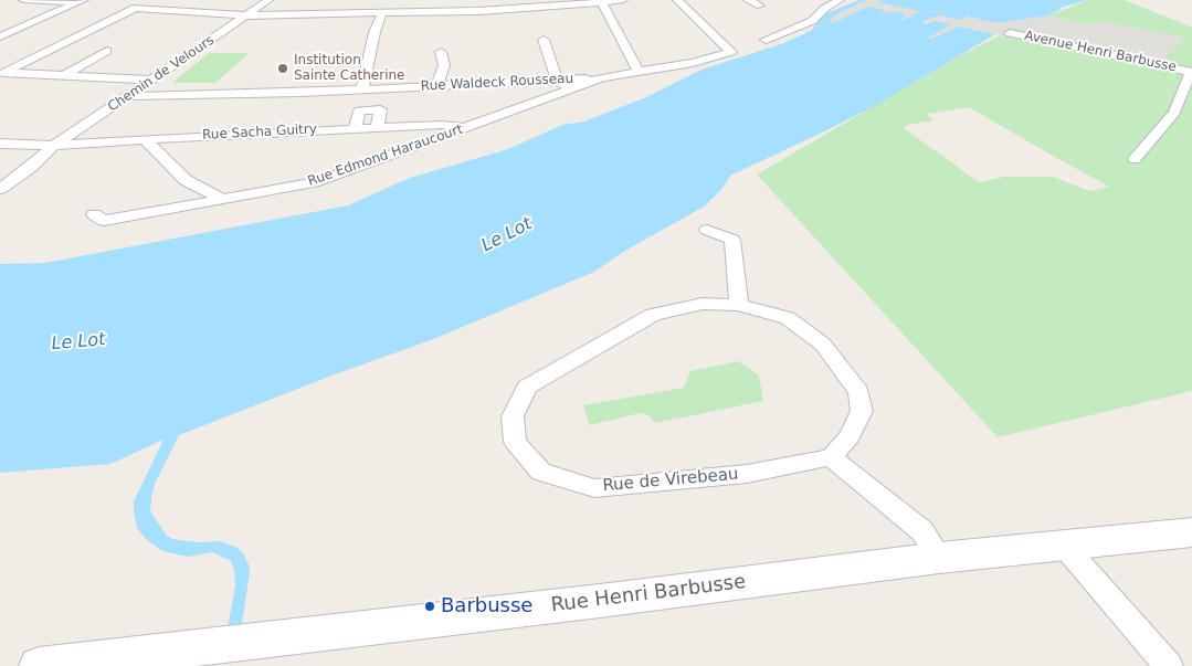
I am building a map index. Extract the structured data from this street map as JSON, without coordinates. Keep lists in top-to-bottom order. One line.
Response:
{"streets":{"main road":["Rue Henri Barbusse"],"street":["Avenue Henri Barbusse","Chemin de Velours","Rue Waldeck Rousseau","Rue Sacha Guitry","Rue Edmond Haraucourt","Rue de Virebeau"]},"crossings":[["Chemin de Velours","Rue Waldeck Rousseau"],["Chemin de Velours","Rue Sacha Guitry"],["Rue Waldeck Rousseau","Rue Edmond Haraucourt"],["Rue Sacha Guitry","Rue Edmond Haraucourt"]],"water":["Le Lot"],"places":["Institution Sainte Catherine","Barbusse"]}
